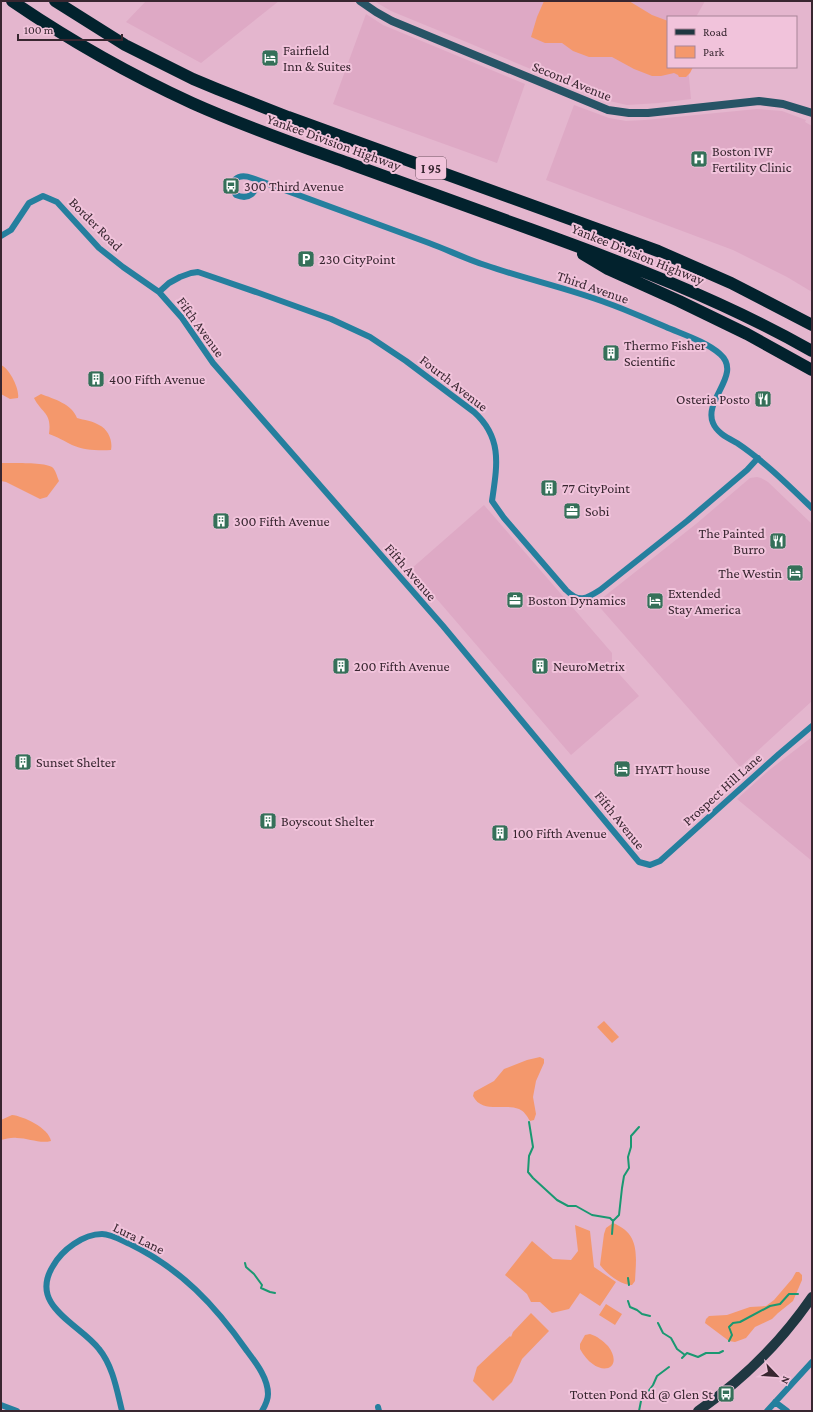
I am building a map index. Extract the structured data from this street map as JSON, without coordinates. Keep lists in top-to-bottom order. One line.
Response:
{"streets":{"highway":["Yankee Division Highway","I 95"],"street":["Second Avenue","Border Road","Third Avenue","Fifth Avenue","Fourth Avenue","Prospect Hill Lane","Lura Lane"]},"crossings":[["Border Road","Fifth Avenue"],["Border Road","Fourth Avenue"],["Third Avenue","Fourth Avenue"],["Fifth Avenue","Fourth Avenue"],["Fifth Avenue","Prospect Hill Lane"]],"places":{"hotel":["Fairfield Inn & Suites","The Westin","Extended Stay America","HYATT house"],"hospital":["Boston IVF Fertility Clinic"],"bus stop":["300 Third Avenue","Totten Pond Rd @ Glen St"],"parking":["230 CityPoint"],"building":["Thermo Fisher Scientific","400 Fifth Avenue","77 CityPoint","300 Fifth Avenue","200 Fifth Avenue","NeuroMetrix","Sunset Shelter","Boyscout Shelter","100 Fifth Avenue"],"restaurant":["Osteria Posto","The Painted Burro"],"office":["Sobi","Boston Dynamics"]},"legend":["Road","Park"],"scale_bar":"100 m","north":"bottom right"}
